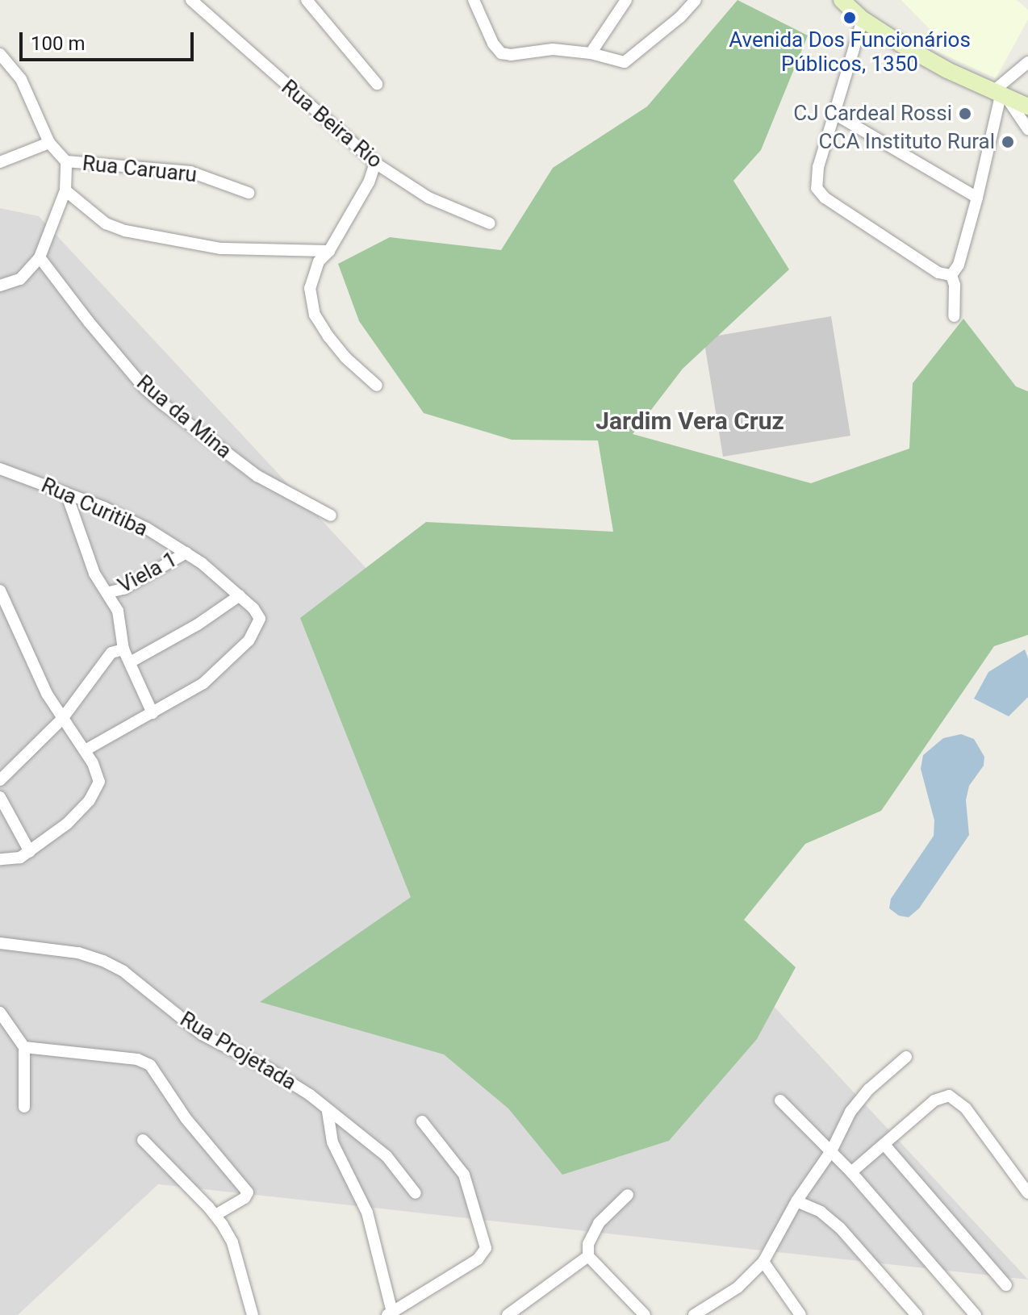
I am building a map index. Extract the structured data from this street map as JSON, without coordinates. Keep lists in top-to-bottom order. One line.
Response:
{"streets":{"street":["Rua Beira Rio","Rua Caruaru","Rua da Mina","Rua Curitiba","Viela 1","Rua Projetada"]},"crossings":[["Rua Curitiba","Viela 1"]],"districts":["Jardim Vera Cruz"],"places":["Avenida Dos Funcionários Públicos, 1350","CJ Cardeal Rossi","CCA Instituto Rural"],"scale_bar":"100 m"}
